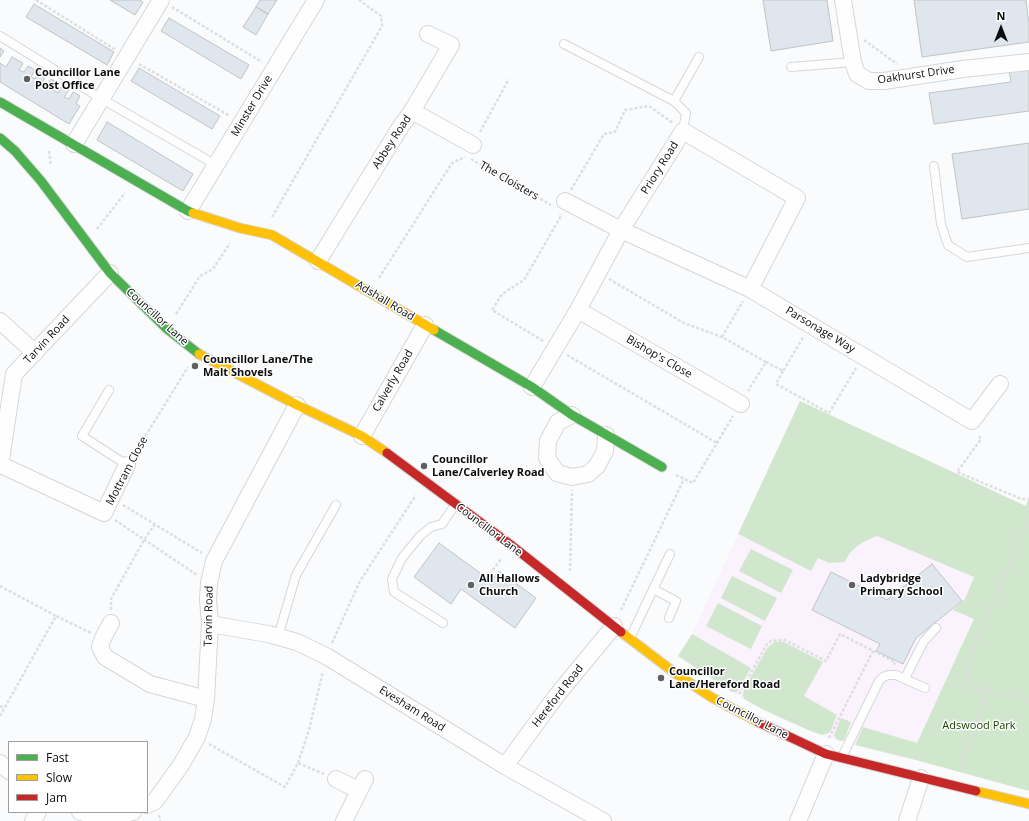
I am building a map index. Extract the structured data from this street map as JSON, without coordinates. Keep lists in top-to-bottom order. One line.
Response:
{"streets":{"street":["Oakhurst Drive","Minster Drive","Abbey Road","Priory Road","Adshall Road","Councillor Lane","Parsonage Way","Tarvin Road","Bishop's Close","Calverly Road","Mottram Close","Hereford Road","Evesham Road"],"path":["The Cloisters"]},"crossings":[["Minster Drive","Adshall Road"],["Abbey Road","Adshall Road"],["Priory Road","Adshall Road"],["Priory Road","Parsonage Way"],["Priory Road","Bishop's Close"],["Adshall Road","Calverly Road"],["Councillor Lane","Tarvin Road"],["Councillor Lane","Calverly Road"],["Councillor Lane","Mottram Close"],["Councillor Lane","Hereford Road"],["Tarvin Road","Mottram Close"],["Tarvin Road","Evesham Road"],["Hereford Road","Evesham Road"]],"parks":["Adswood Park"],"places":["Councillor Lane Post Office","Councillor Lane/The Malt Shovels","Councillor Lane/Calverley Road","All Hallows Church","Ladybridge Primary School","Councillor Lane/Hereford Road"],"legend":["Fast","Slow","Jam"],"north":"top"}
